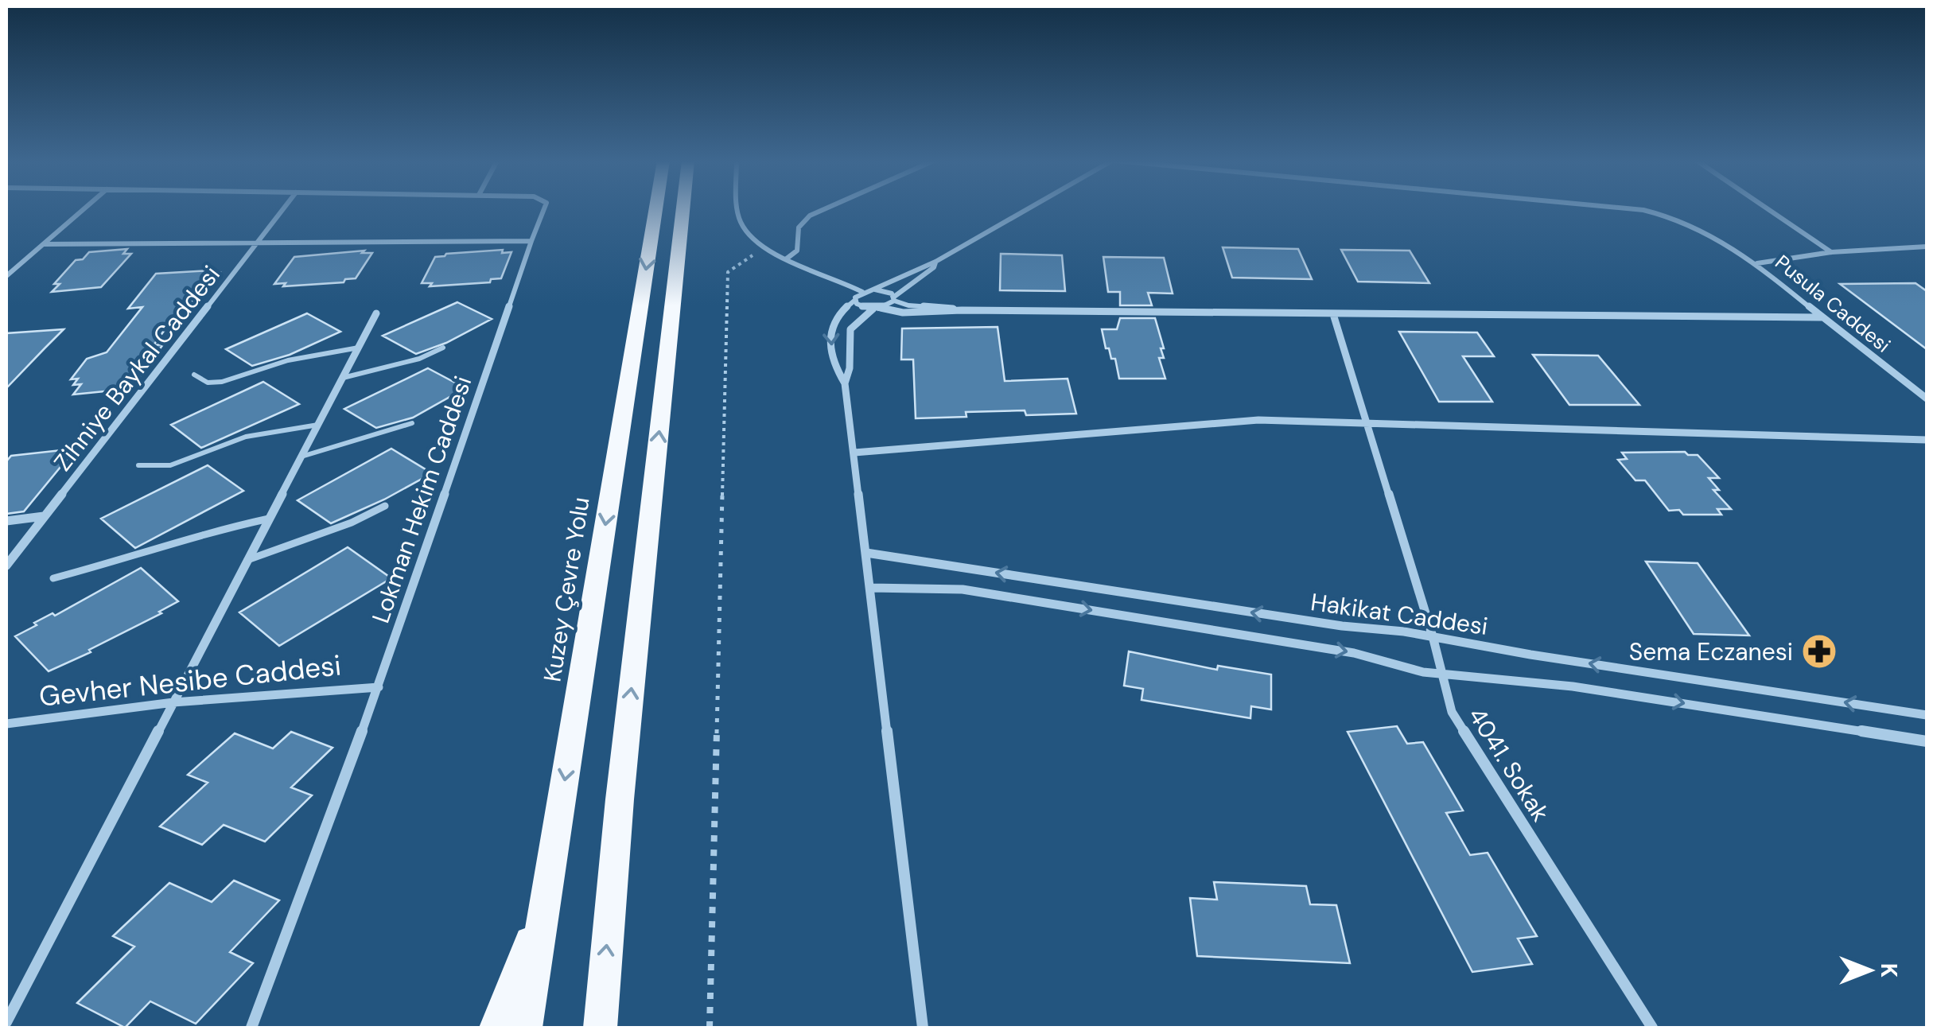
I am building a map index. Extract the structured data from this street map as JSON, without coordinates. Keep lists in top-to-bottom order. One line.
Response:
{"streets":{"highway":["Kuzey Çevre Yolu"],"street":["Pusula Caddesi","Zihniye Baykal Caddesi","Lokman Hekim Caddesi","Hakikat Caddesi","Gevher Nesibe Caddesi","4041. Sokak"]},"crossings":[["Lokman Hekim Caddesi","Gevher Nesibe Caddesi"],["Hakikat Caddesi","4041. Sokak"]],"places":{"pharmacy":["Sema Eczanesi"]},"north":"right"}
